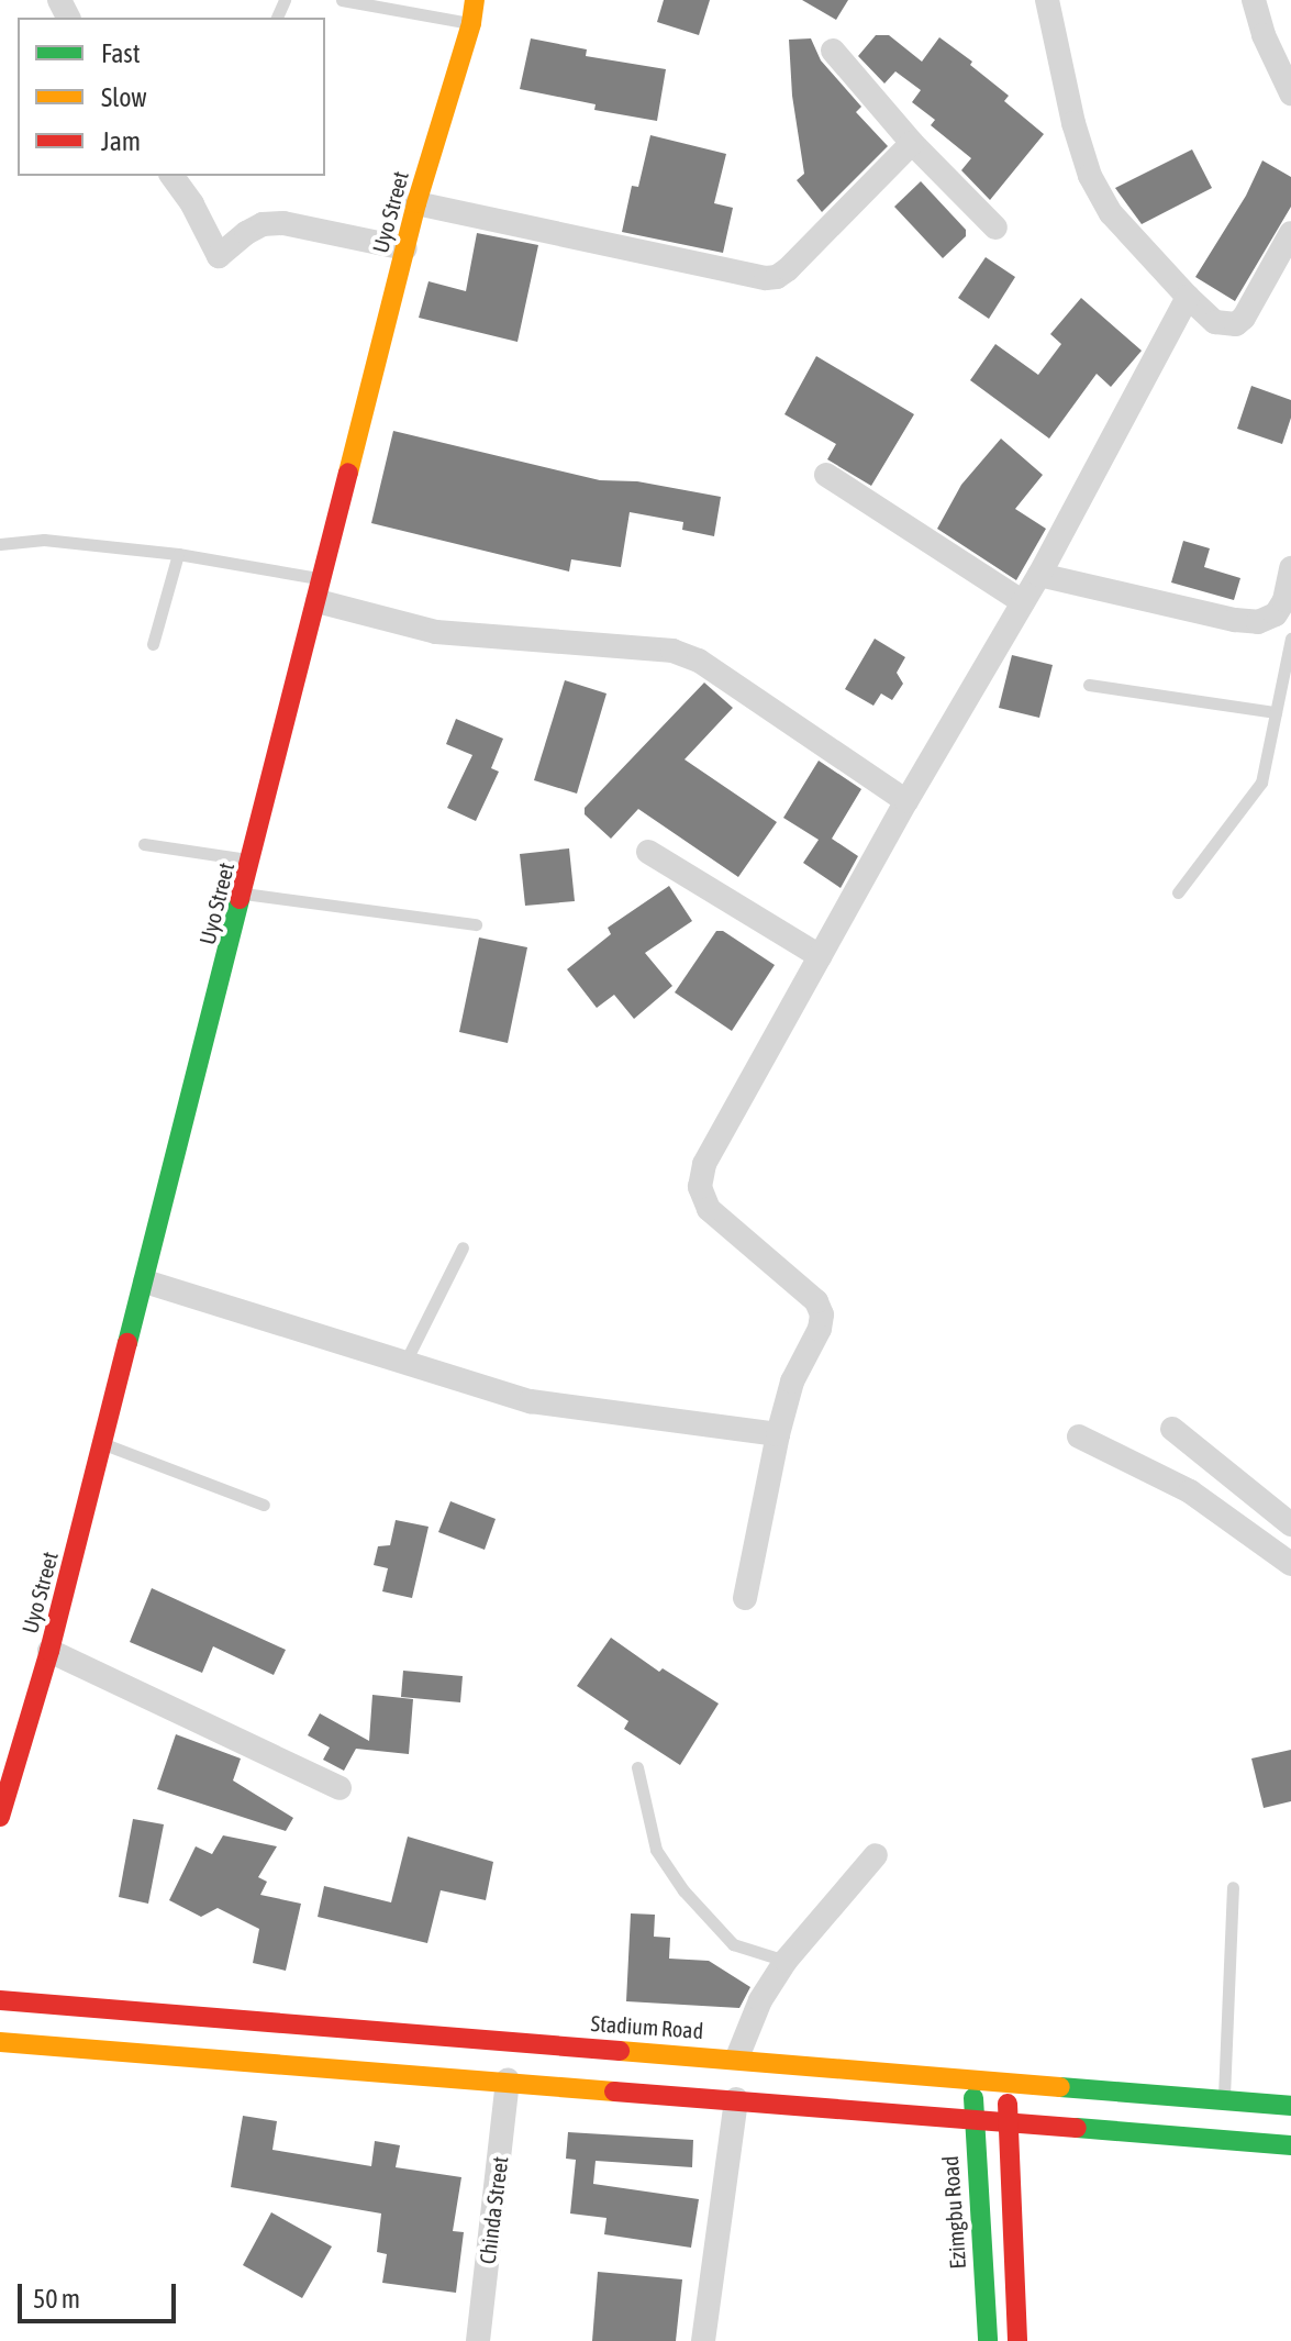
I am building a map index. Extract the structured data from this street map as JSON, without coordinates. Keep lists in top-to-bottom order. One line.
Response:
{"streets":{"main road":["Uyo Street","Stadium Road","Ezimgbu Road"],"street":["Chinda Street"]},"crossings":[["Stadium Road","Ezimgbu Road"]],"legend":["Fast","Slow","Jam"],"scale_bar":"50 m"}
